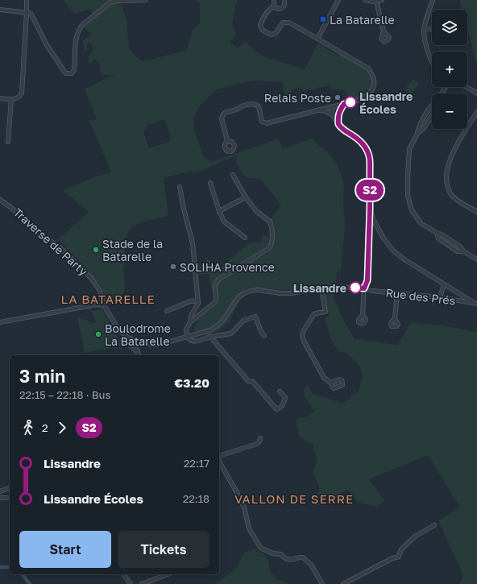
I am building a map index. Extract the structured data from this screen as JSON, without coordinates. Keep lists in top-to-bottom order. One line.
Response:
{"streets":{"street":["Traverse de Party","Rue des Prés"]},"crossings":[["Traverse de Party","Rue des Prés"]],"districts":["LA BATARELLE","VALLON DE SERRE"],"places":{"transit":["La Batarelle"],"other":["Relais Poste","Lissandre Écoles","Stade de la Batarelle","SOLIHA Provence","Lissandre","Boulodrome La Batarelle"]},"lines":["bus line S2"],"page":{"on_map":"S2","map_buttons":["+","−"],"heading":["3 min","22:15 – 22:18 · Bus","€3.20"],"legs":["2","S2"],"list":[{"name":"Lissandre","value":"22:17"},{"name":"Lissandre Écoles","value":"22:18"}],"buttons":["Start","Tickets"]}}
